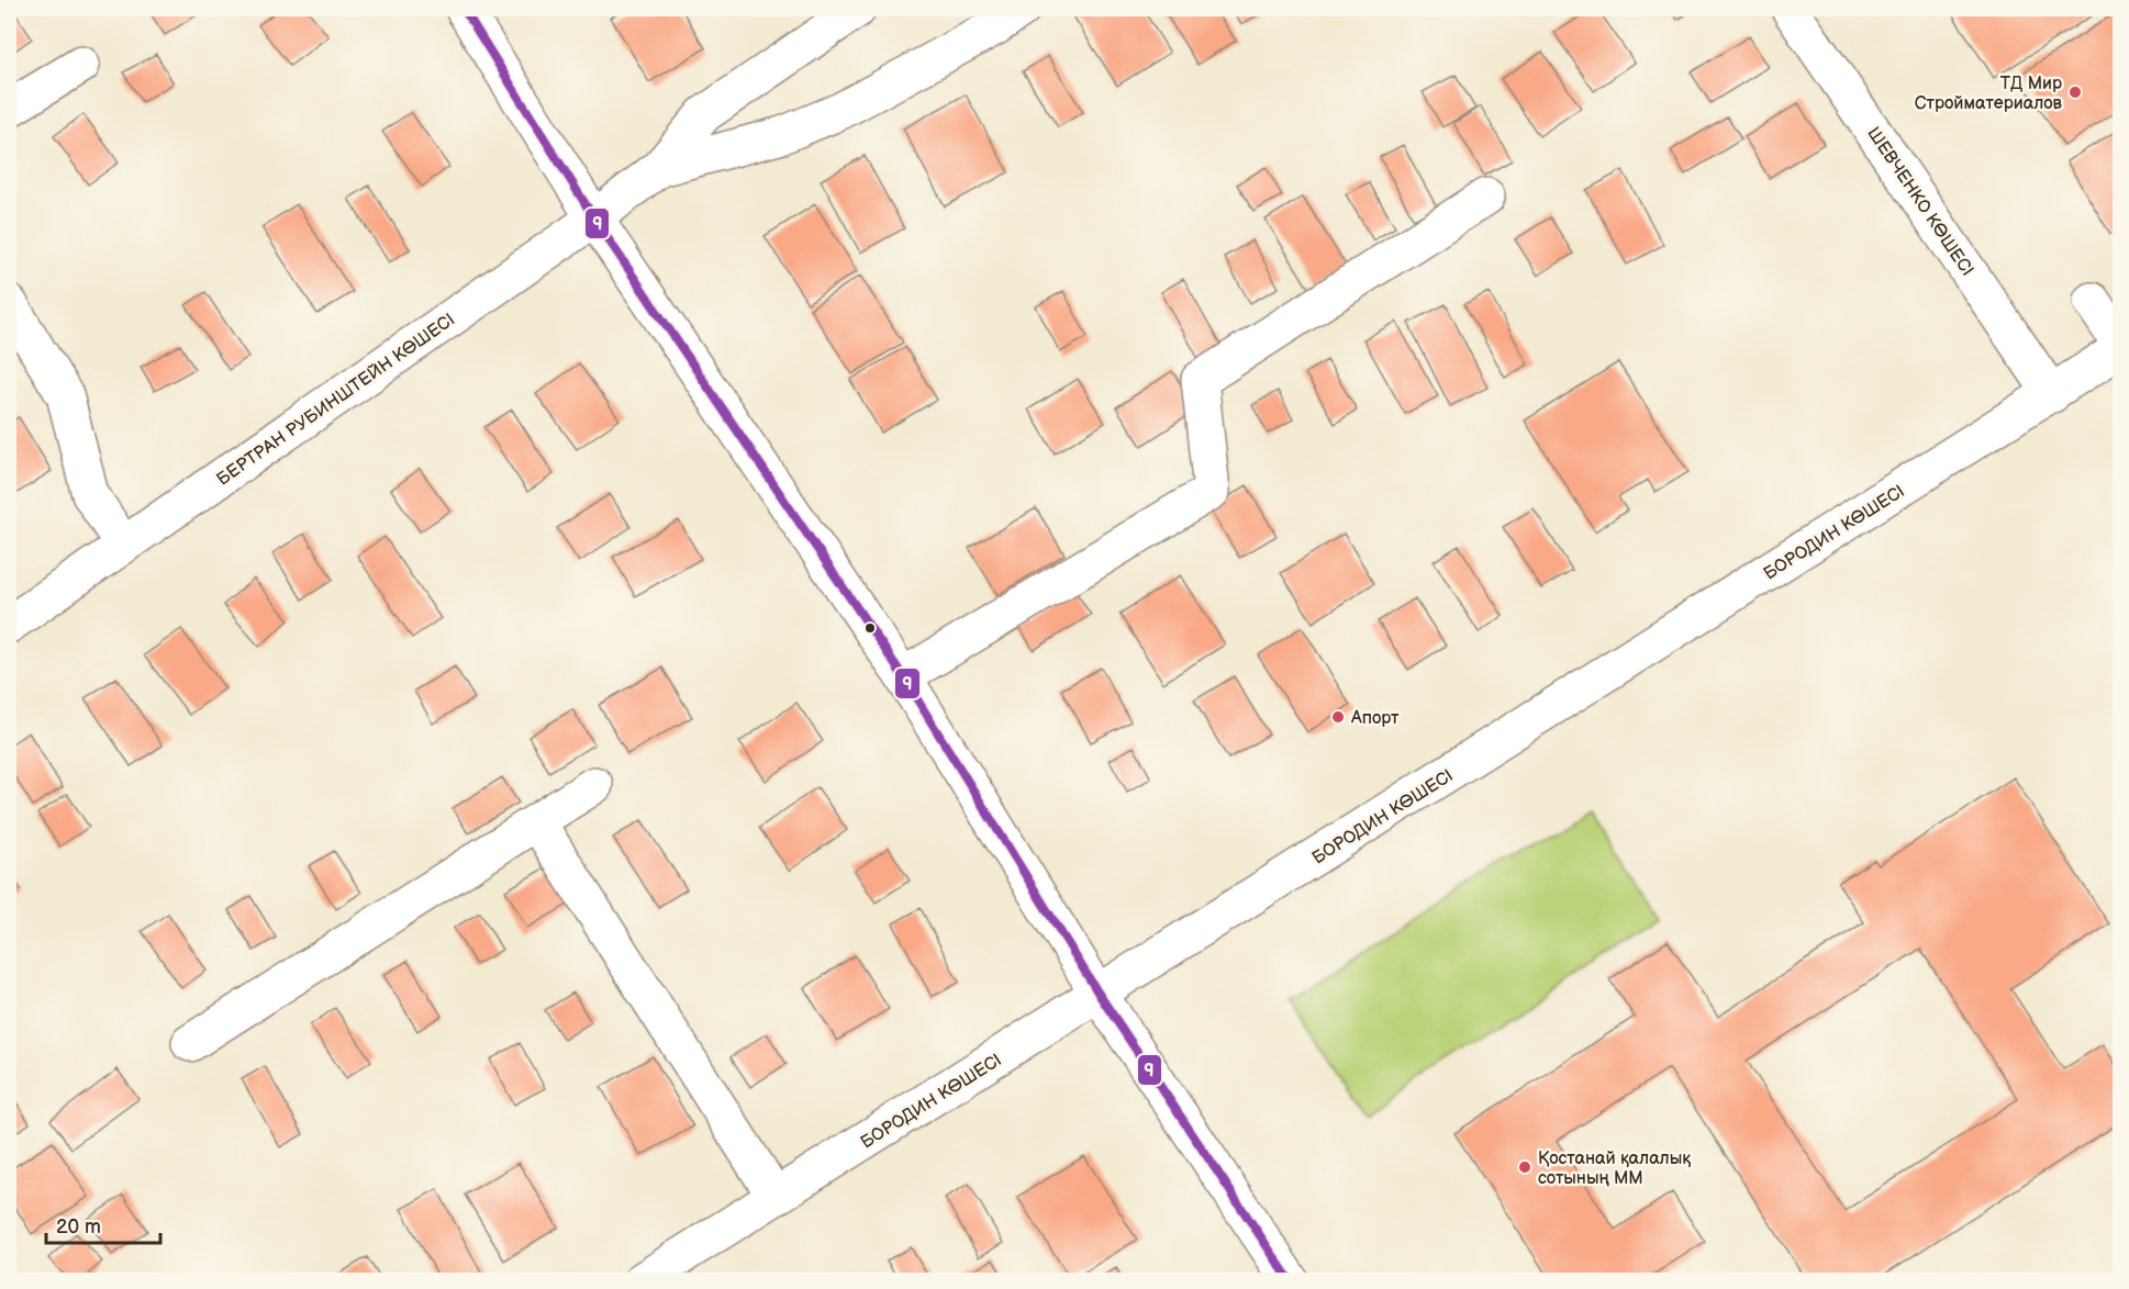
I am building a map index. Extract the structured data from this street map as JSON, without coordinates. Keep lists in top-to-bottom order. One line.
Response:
{"streets":{"street":["ШЕВЧЕНКО КӨШЕСІ","БЕРТРАН РУБИНШТЕЙН КӨШЕСІ","БОРОДИН КӨШЕСІ"]},"crossings":[["ШЕВЧЕНКО КӨШЕСІ","БОРОДИН КӨШЕСІ"]],"places":["ТД Мир Стройматериалов","Апорт","Қостанай қалалық сотының ММ"],"lines":["transit line 9"],"scale_bar":"20 m"}
